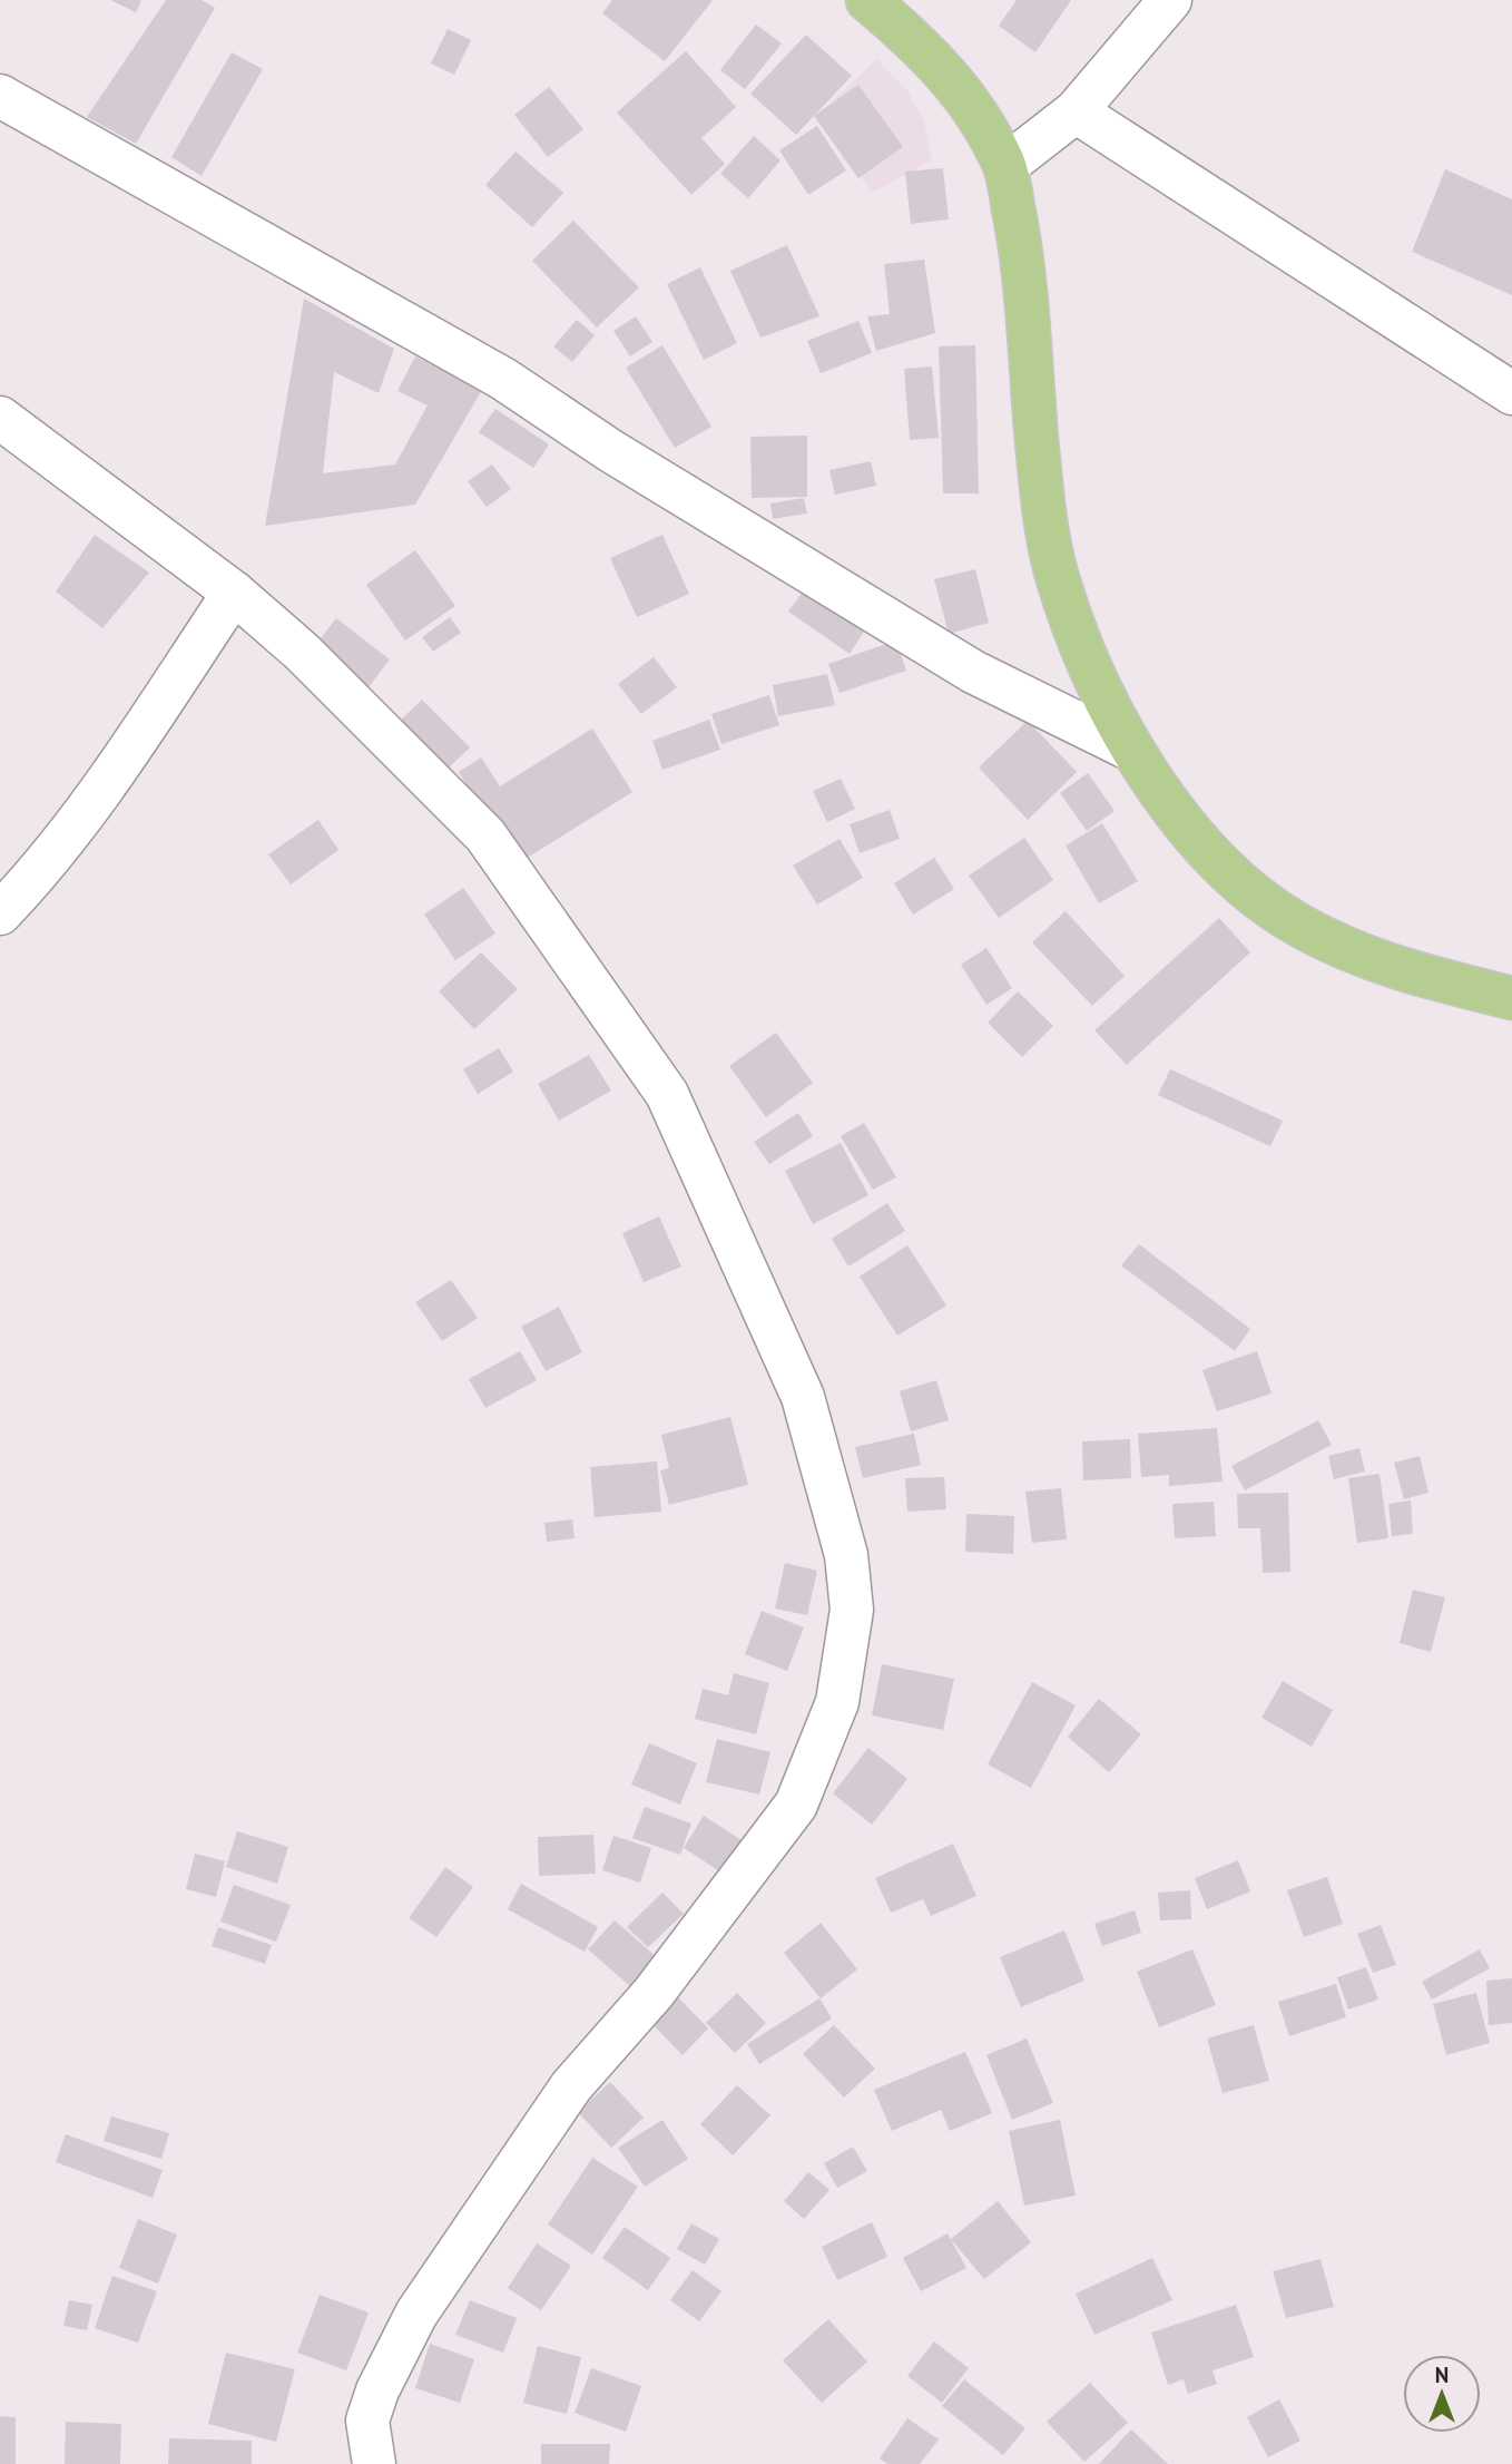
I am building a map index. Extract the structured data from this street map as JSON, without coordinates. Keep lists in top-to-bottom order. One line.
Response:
{"north":"top"}
